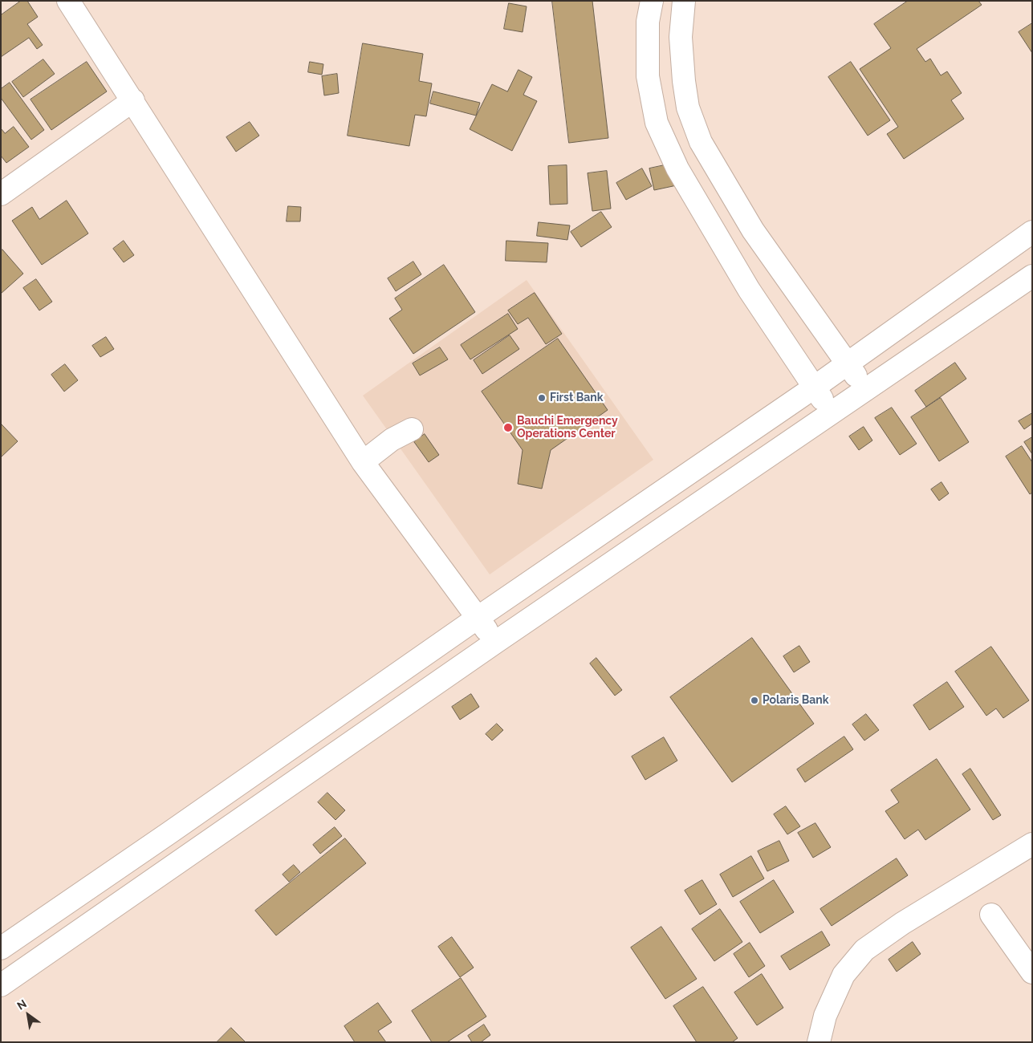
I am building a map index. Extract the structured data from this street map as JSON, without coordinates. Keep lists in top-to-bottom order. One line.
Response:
{"places":["First Bank","Bauchi Emergency Operations Center","Polaris Bank"],"north":"top left"}
